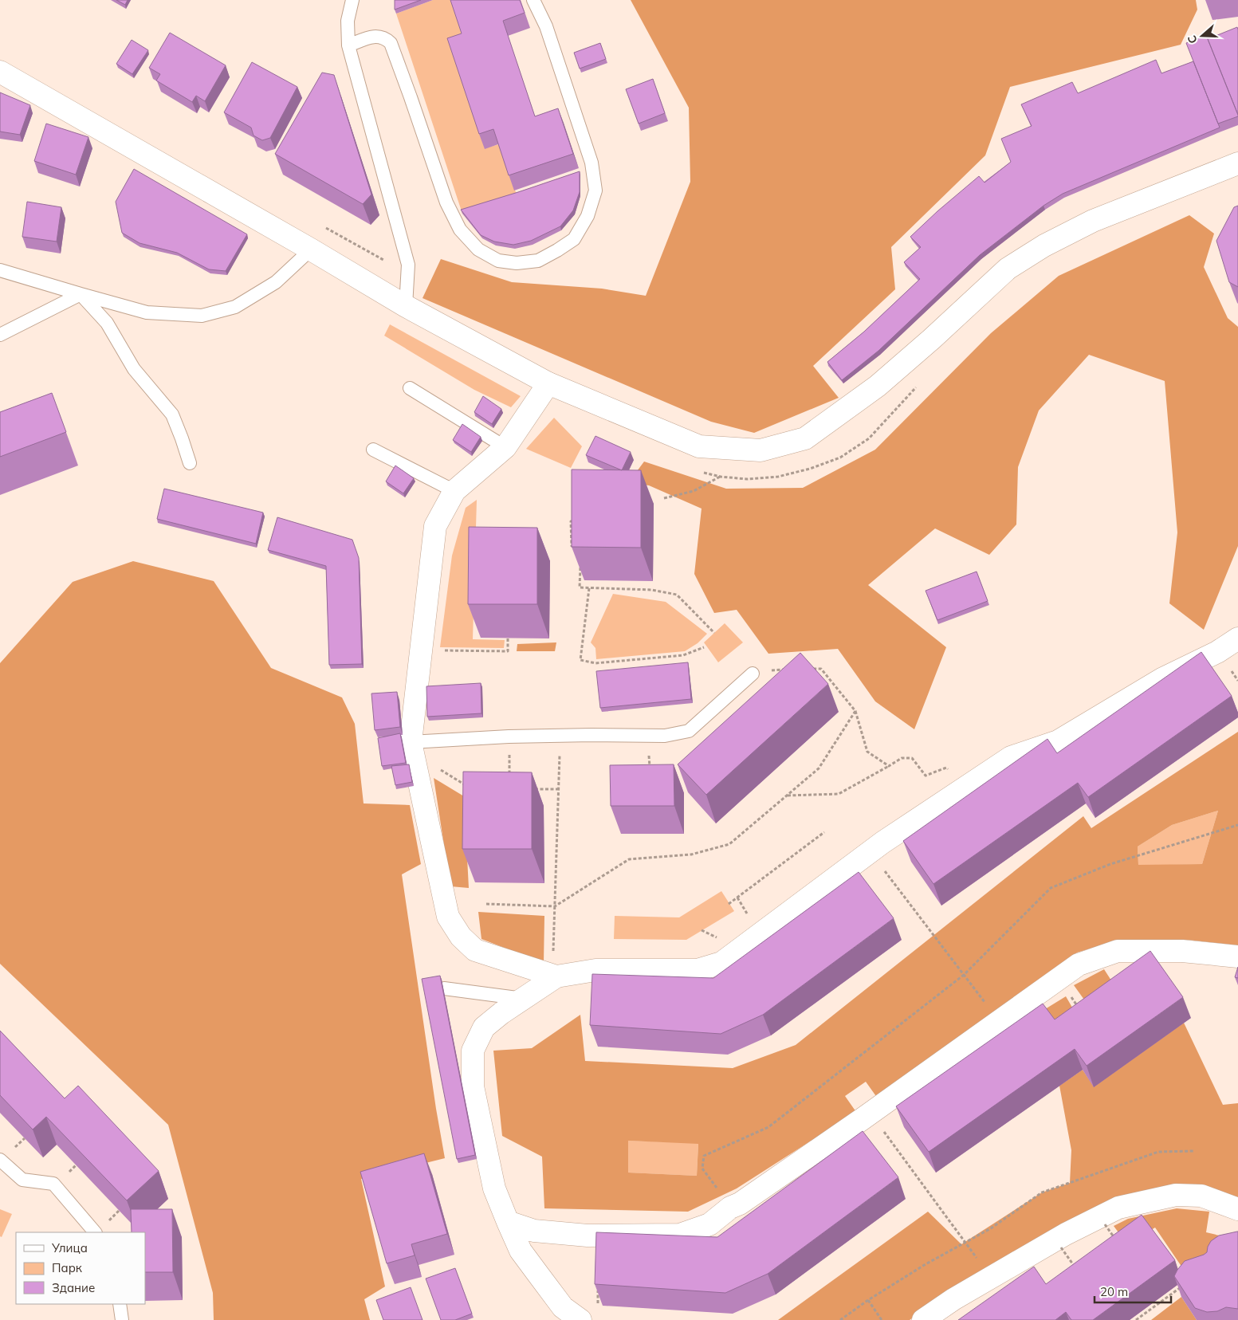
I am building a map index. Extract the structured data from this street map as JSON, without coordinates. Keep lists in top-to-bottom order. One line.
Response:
{"legend":["Улица","Парк","Здание"],"scale_bar":"20 m","north":"left"}
